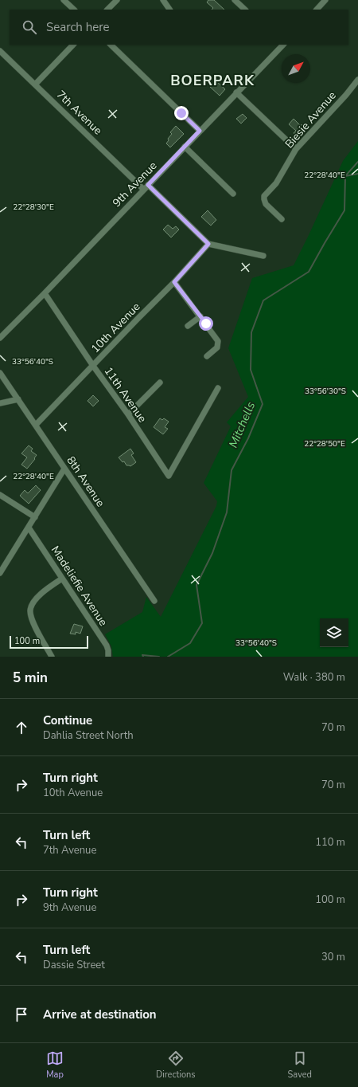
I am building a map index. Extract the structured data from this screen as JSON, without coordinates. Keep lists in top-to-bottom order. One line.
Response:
{"streets":{"street":["7th Avenue","Biesie Avenue","9th Avenue","10th Avenue","11th Avenue","8th Avenue","Madeliefie Avenue"]},"crossings":[["7th Avenue","9th Avenue"],["7th Avenue","10th Avenue"],["9th Avenue","11th Avenue"],["10th Avenue","11th Avenue"],["10th Avenue","8th Avenue"]],"districts":["BOERPARK"],"water":["Mitchells"],"scale_bar":"100 m","north":"top right","page":{"search":"Search here","scale":"100 m","heading":["5 min","Walk · 380 m"],"list":[["Continue","Dahlia Street North","70 m"],["Turn right","10th Avenue","70 m"],["Turn left","7th Avenue","110 m"],["Turn right","9th Avenue","100 m"],["Turn left","Dassie Street","30 m"],"Arrive at destination"],"nav":["Map","Directions","Saved"]},"coordinates":["22°28'40\"E","22°28'30\"E","33°56'40\"S","33°56'30\"S","22°28'50\"E"]}
